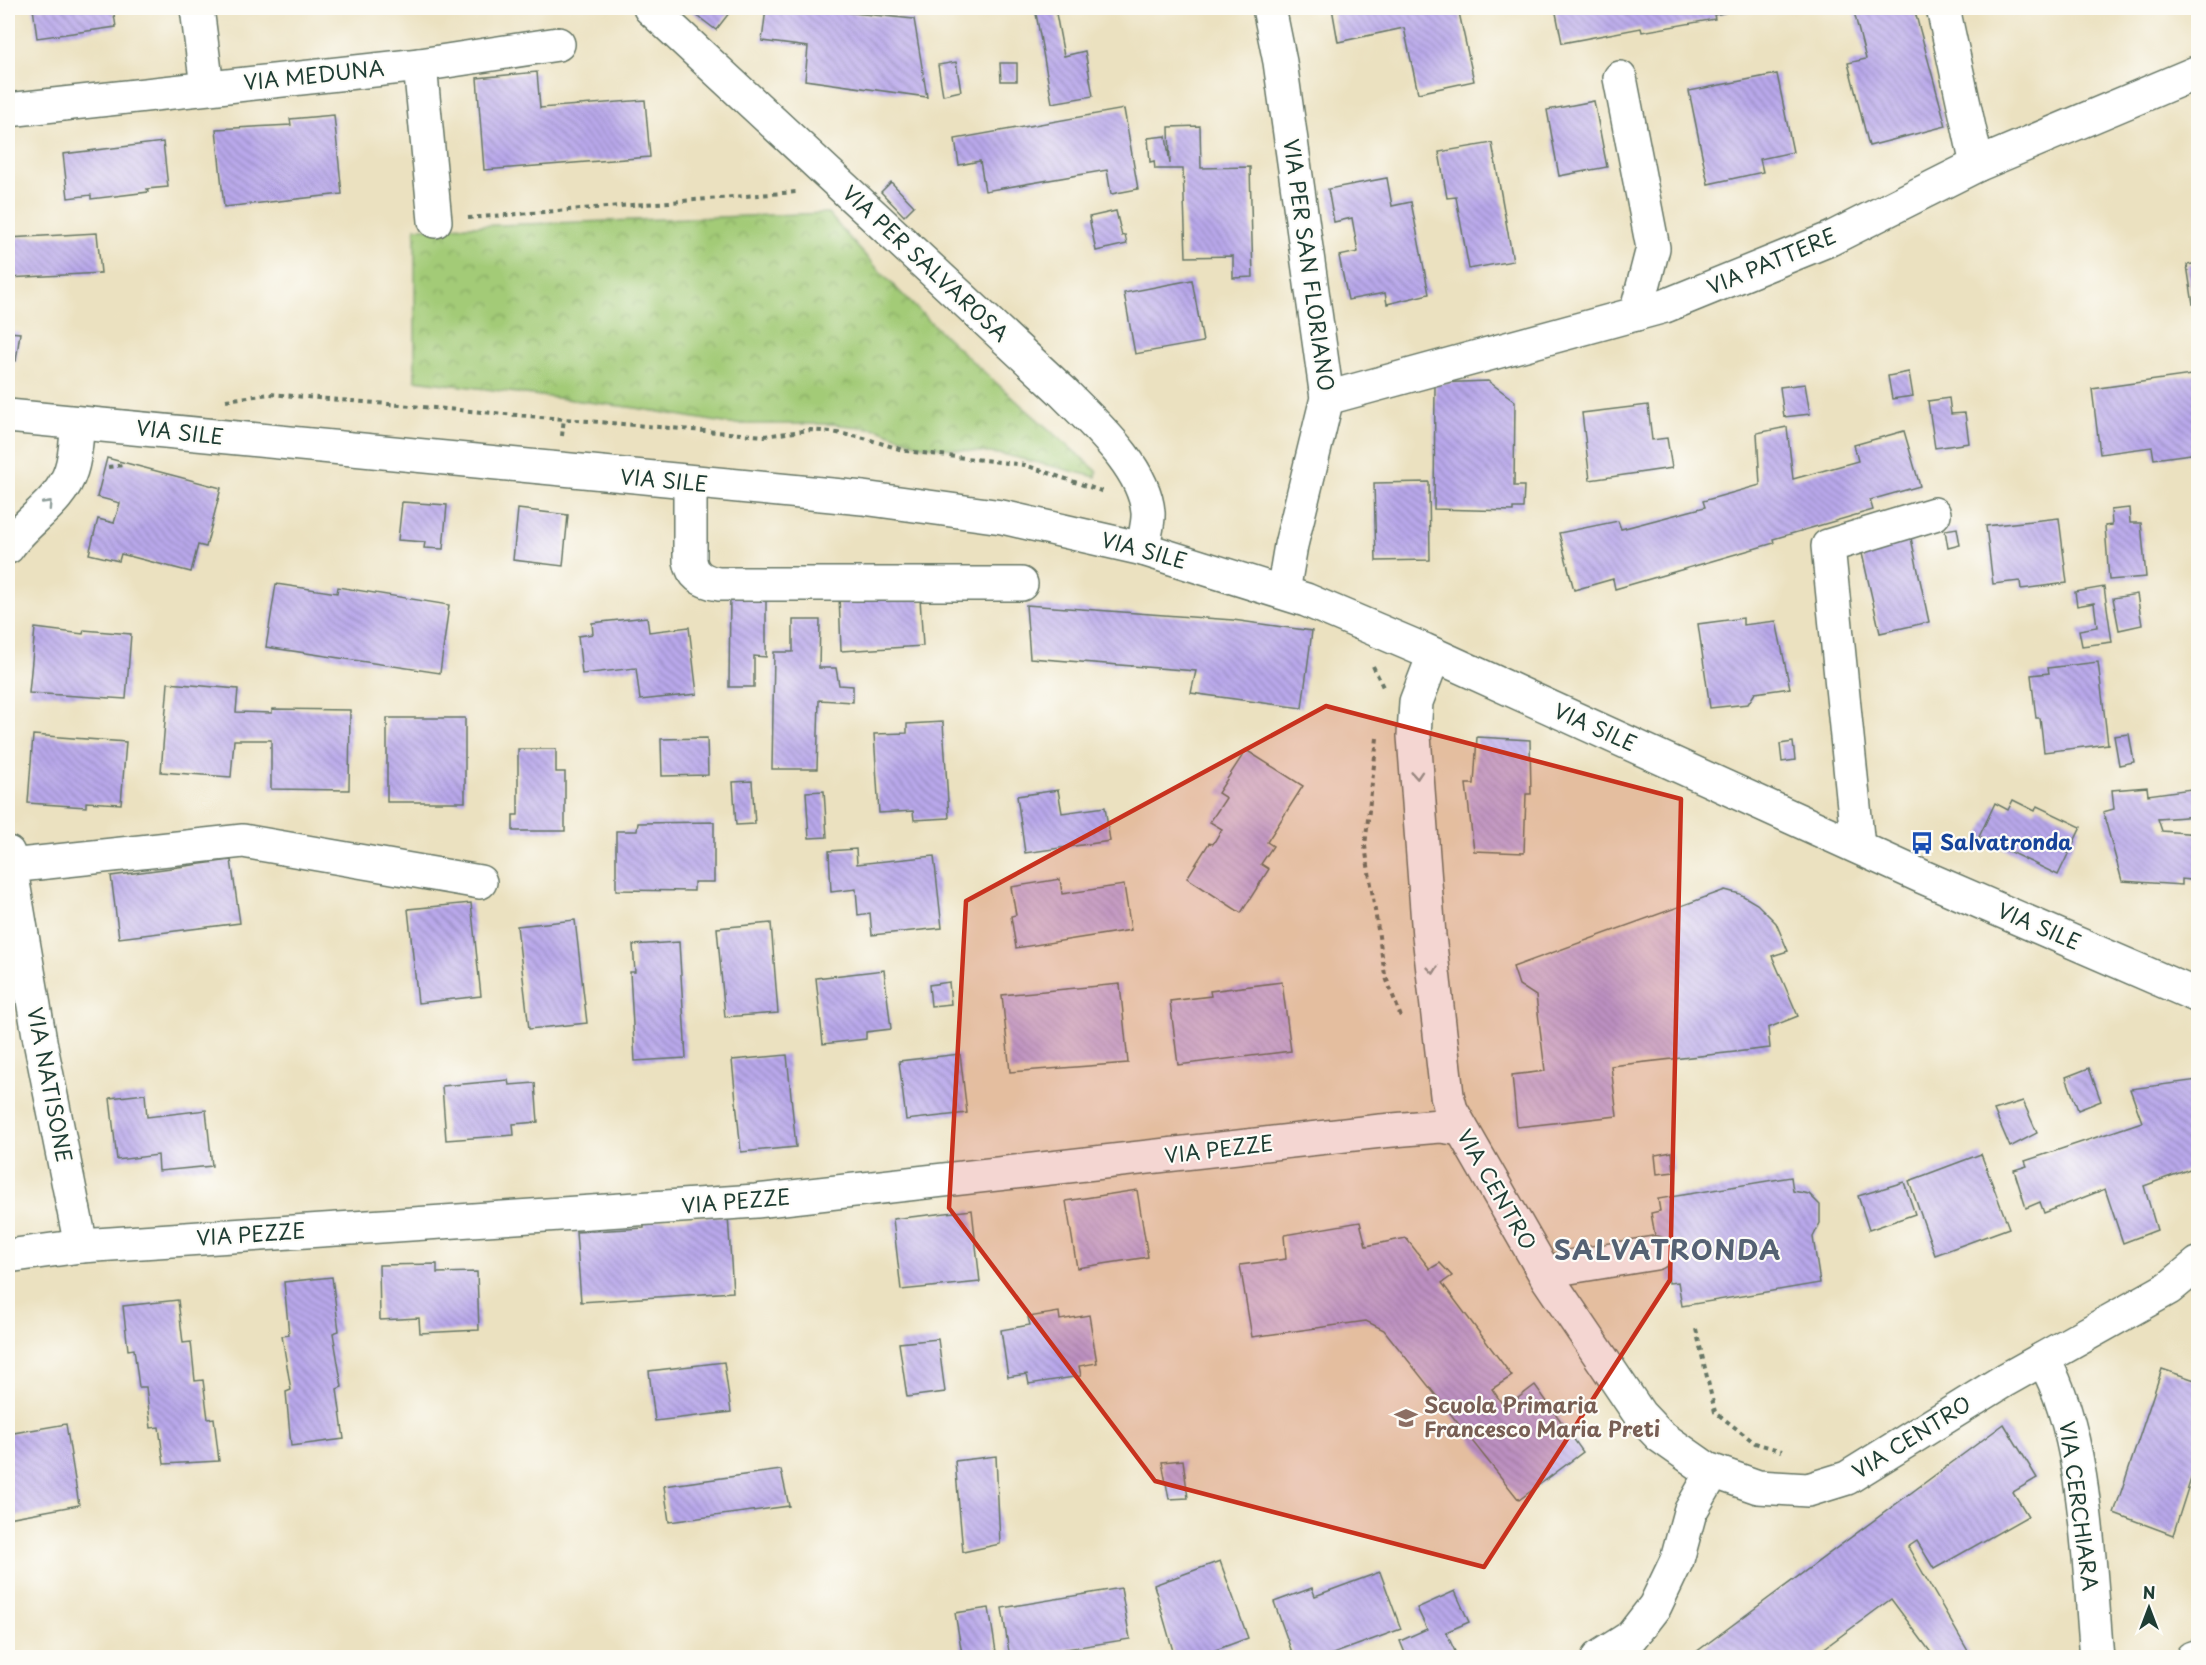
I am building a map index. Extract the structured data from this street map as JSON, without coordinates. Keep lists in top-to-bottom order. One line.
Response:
{"streets":{"street":["VIA MEDUNA","VIA PATTERE","VIA PER SALVAROSA","VIA PER SAN FLORIANO","VIA SILE","VIA NATISONE","VIA PEZZE","VIA CENTRO","VIA CERCHIARA"]},"crossings":[["VIA PATTERE","VIA PER SAN FLORIANO"],["VIA PER SALVAROSA","VIA SILE"],["VIA PER SAN FLORIANO","VIA SILE"],["VIA SILE","VIA CENTRO"],["VIA NATISONE","VIA PEZZE"],["VIA PEZZE","VIA CENTRO"],["VIA CENTRO","VIA CERCHIARA"]],"districts":["SALVATRONDA"],"places":{"bus stop":["Salvatronda"],"school or university":["Scuola Primaria Francesco Maria Preti"]},"north":"top"}
